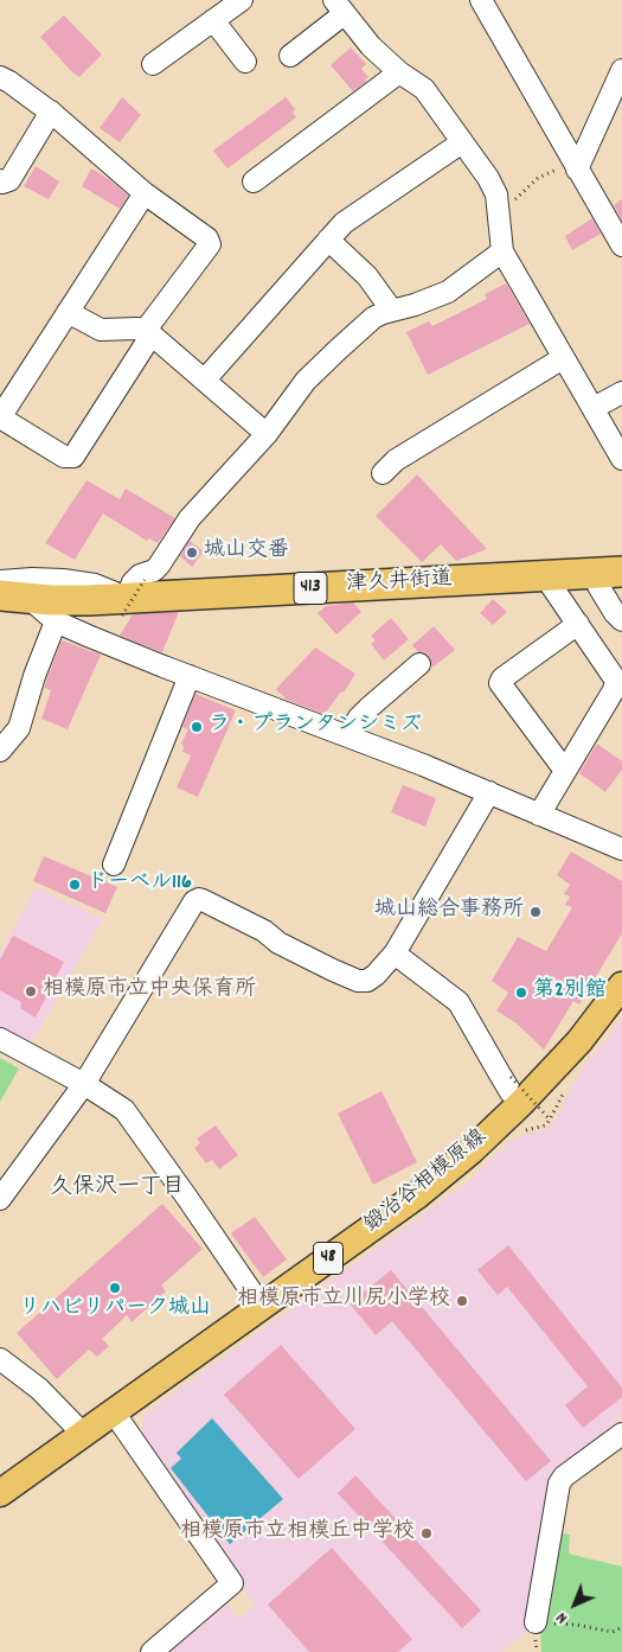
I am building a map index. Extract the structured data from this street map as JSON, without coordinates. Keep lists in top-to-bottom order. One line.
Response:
{"streets":{"highway":["津久井街道","413"],"main road":["鍛冶谷相模原線","48"]},"districts":["久保沢一丁目"],"places":["城山交番","ラ・プランタンシミズ","ドーベル116","城山総合事務所","相模原市立中央保育所","第2別館","リハビリパーク城山","相模原市立川尻小学校","相模原市立相模丘中学校"],"north":"bottom left"}
